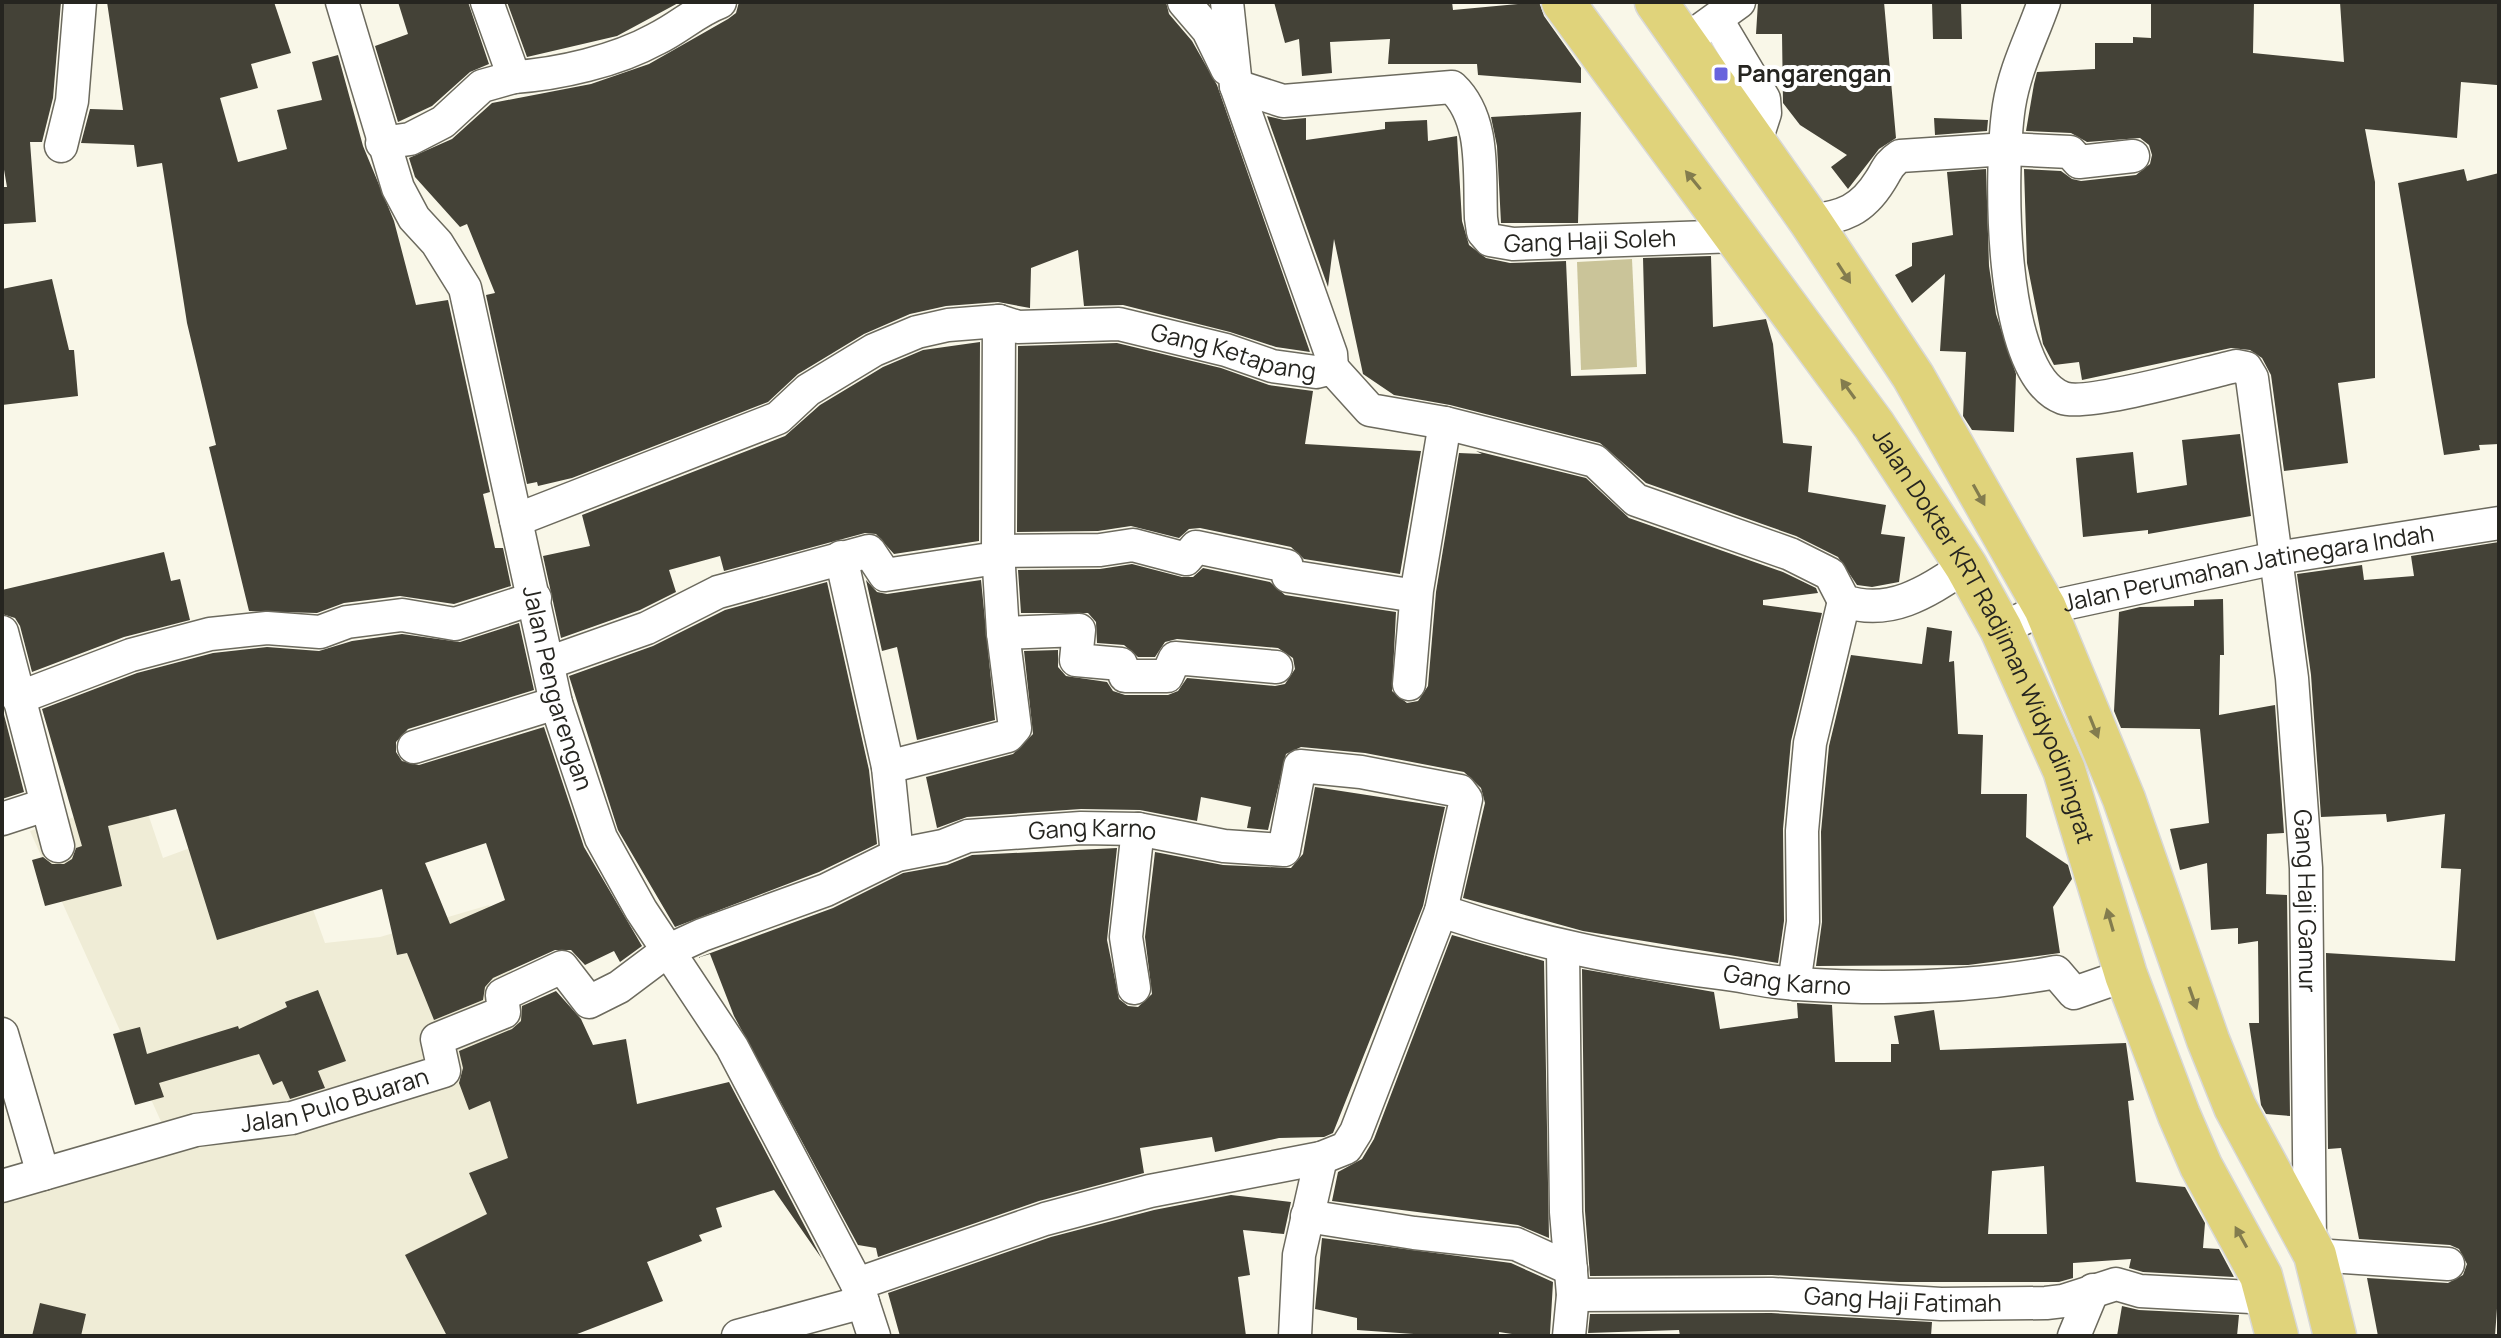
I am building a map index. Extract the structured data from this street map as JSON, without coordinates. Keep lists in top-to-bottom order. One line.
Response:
{"streets":{"main road":["Jalan Dokter KRT Radjiman Widyodiningrat"],"street":["Gang Haji Soleh","Gang Ketapang","Jalan Perumahan Jatinegara Indah","Jalan Pengarengan","Gang Karno","Gang Haji Gamur","Jalan Pulo Buaran","Gang Haji Fatimah"]},"crossings":[["Gang Haji Soleh","Jalan Dokter KRT Radjiman Widyodiningrat"],["Gang Ketapang","Jalan Pengarengan"],["Jalan Perumahan Jatinegara Indah","Jalan Dokter KRT Radjiman Widyodiningrat"],["Jalan Perumahan Jatinegara Indah","Gang Haji Gamur"],["Jalan Dokter KRT Radjiman Widyodiningrat","Gang Karno"],["Jalan Dokter KRT Radjiman Widyodiningrat","Gang Haji Gamur"],["Jalan Dokter KRT Radjiman Widyodiningrat","Gang Haji Fatimah"],["Jalan Pengarengan","Gang Karno"],["Jalan Pengarengan","Jalan Pulo Buaran"],["Gang Karno","Jalan Pulo Buaran"]],"places":{"transit":["Pangarengan"]}}
